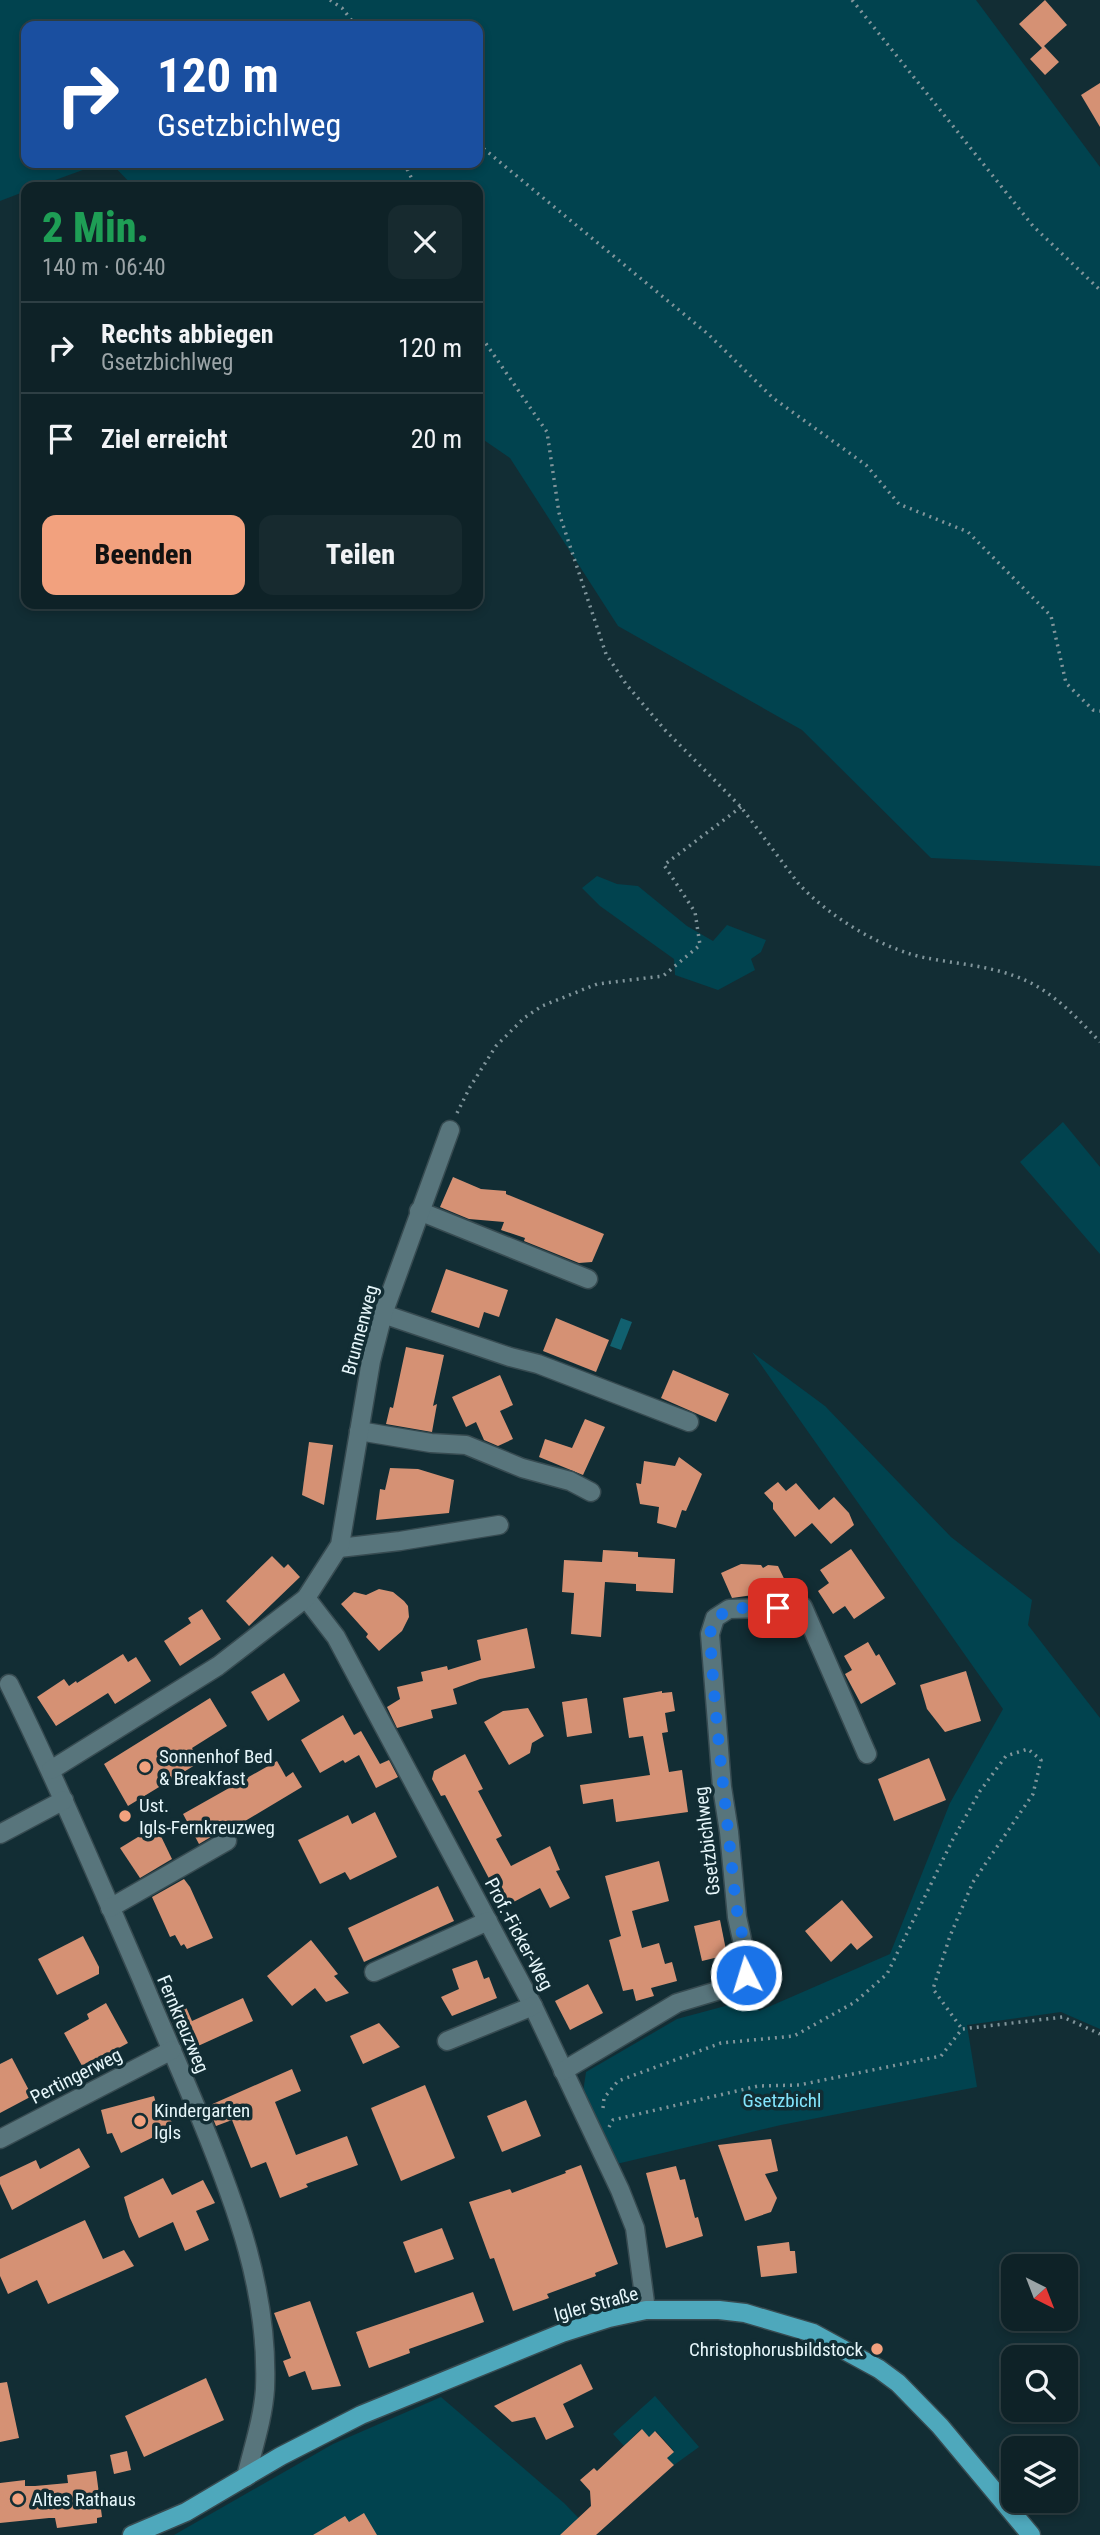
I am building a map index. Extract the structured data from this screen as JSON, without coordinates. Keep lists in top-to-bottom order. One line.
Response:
{"streets":{"main road":["Igler Straße"],"street":["Brunnenweg","Gsetzbichlweg","Prof.-Ficker-Weg","Fernkreuzweg","Pertingerweg"]},"crossings":[["Brunnenweg","Prof.-Ficker-Weg"],["Brunnenweg","Fernkreuzweg"],["Gsetzbichlweg","Prof.-Ficker-Weg"],["Prof.-Ficker-Weg","Igler Straße"],["Fernkreuzweg","Pertingerweg"],["Fernkreuzweg","Igler Straße"]],"parks":["Gsetzbichl"],"places":["Sonnenhof Bed & Breakfast","Ust. Igls-Fernkreuzweg","Kindergarten Igls","Christophorusbildstock","Altes Rathaus"],"north":"bottom right","page":{"turn":["120 m","Gsetzbichlweg"],"heading":["2 Min.","140 m · 06:40"],"list":[{"name":"Rechts abbiegen","note":"Gsetzbichlweg","value":"120 m"},{"name":"Ziel erreicht","value":"20 m"}],"buttons":["Beenden","Teilen"]}}
